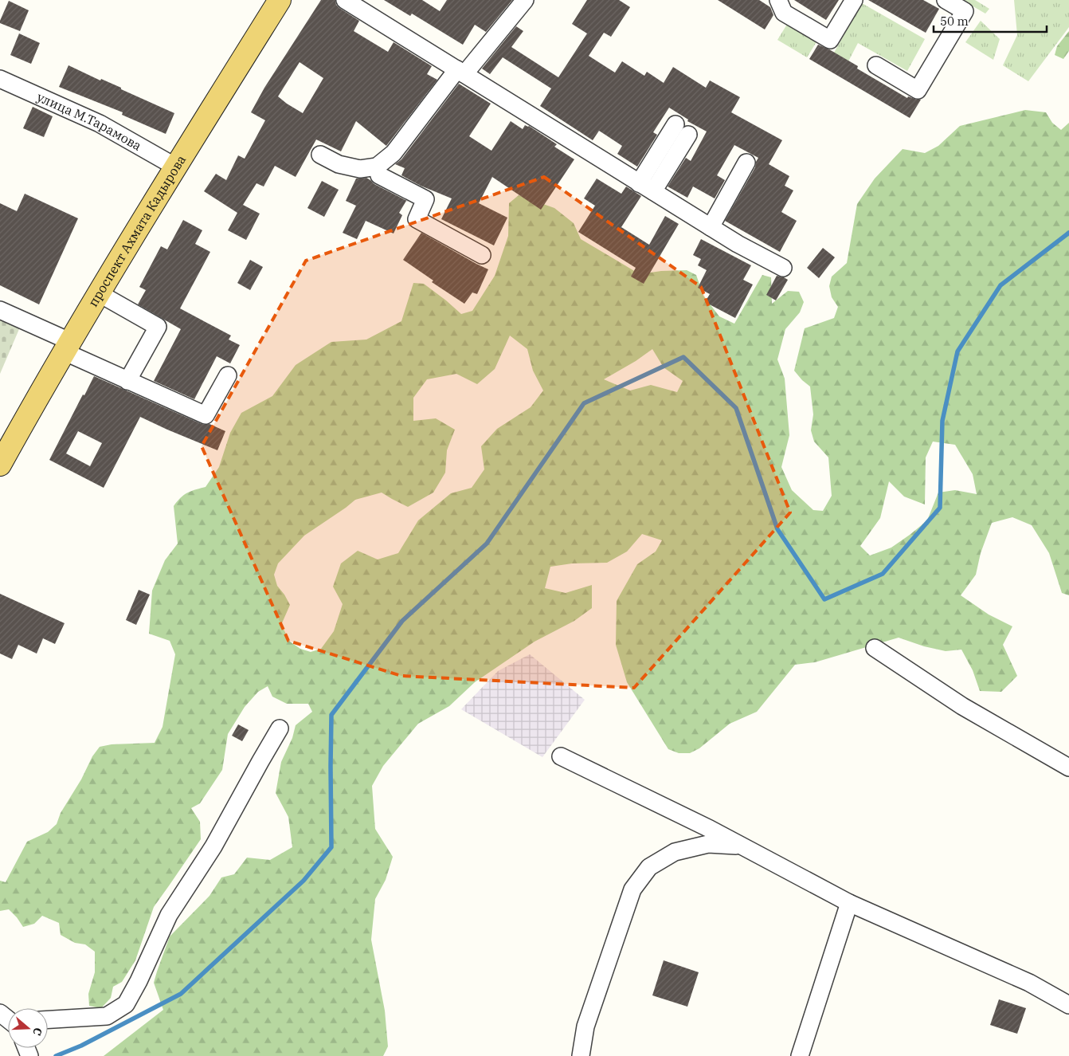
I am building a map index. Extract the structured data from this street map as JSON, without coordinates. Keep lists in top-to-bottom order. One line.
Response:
{"streets":{"main road":["проспект Ахмата Кадырова"],"street":["улица М.Тарамова"]},"crossings":[["улица М.Тарамова","проспект Ахмата Кадырова"]],"scale_bar":"50 m","north":"right"}
